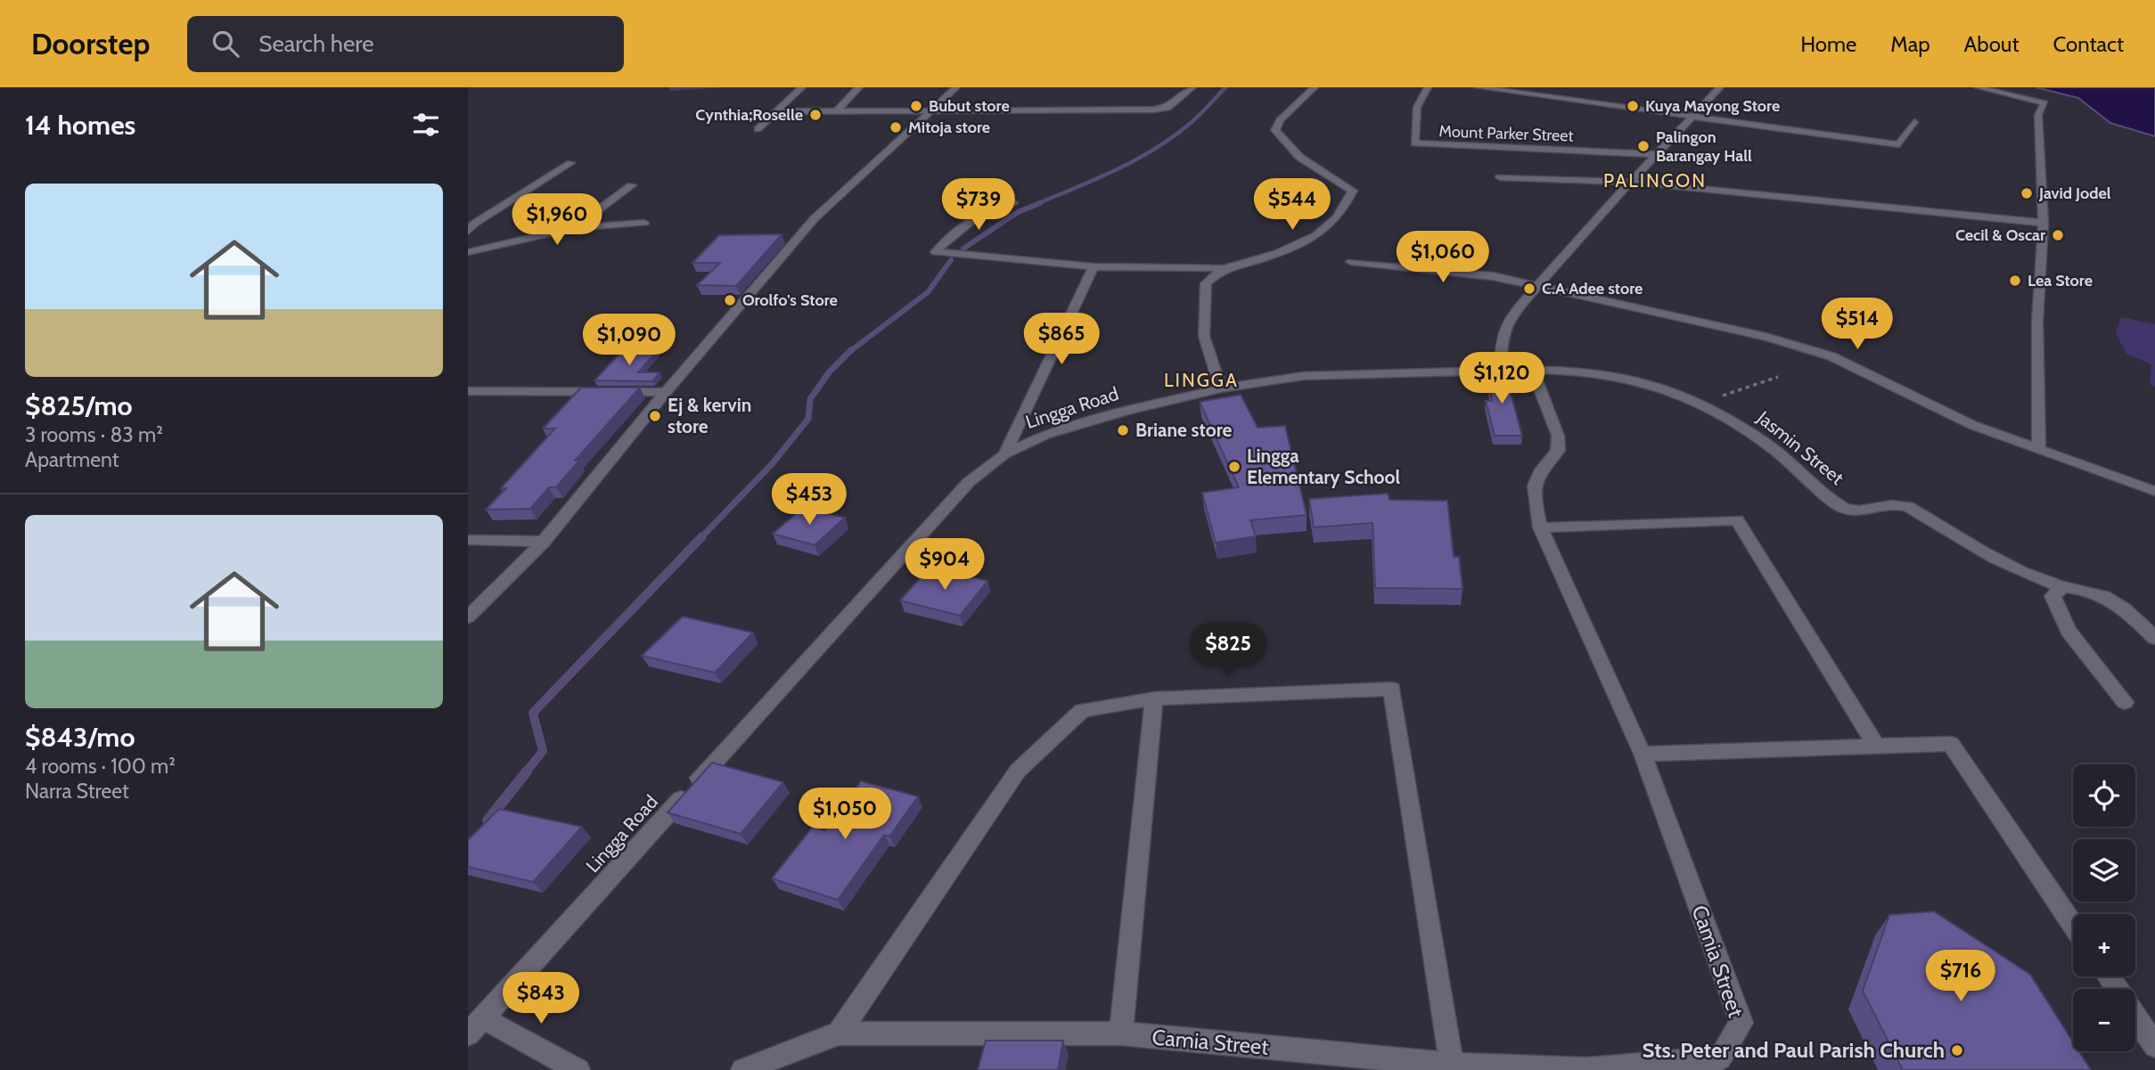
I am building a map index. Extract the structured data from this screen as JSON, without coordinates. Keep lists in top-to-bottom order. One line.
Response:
{"streets":{"street":["Mount Parker Street","Lingga Road","Jasmin Street","Camia Street"]},"crossings":[["Lingga Road","Jasmin Street"],["Jasmin Street","Camia Street"]],"districts":["PALINGON","LINGGA"],"places":["Bubut store","Kuya Mayong Store","Cynthia;Roselle","Mitoja store","Palingon Barangay Hall","Javid Jodel","Cecil & Oscar","Lea Store","C.A Adee store","Orolfo's Store","Ej & kervin store","Briane store","Lingga Elementary School","Sts. Peter and Paul Parish Church"],"page":{"header":"Doorstep","search":"Search here","nav":["Home","Map","About","Contact"],"heading":"14 homes","list":[{"name":"$825/mo","note":"3 rooms · 83 m² · Apartment"},{"name":"$843/mo","note":"4 rooms · 100 m² · Narra Street"}],"price":["$739","$544","$1,960","$1,060","$514","$865","$1,090","$1,120","$453","$904","$825","$1,050","$716","$843"],"map_buttons":["+","−"]}}
